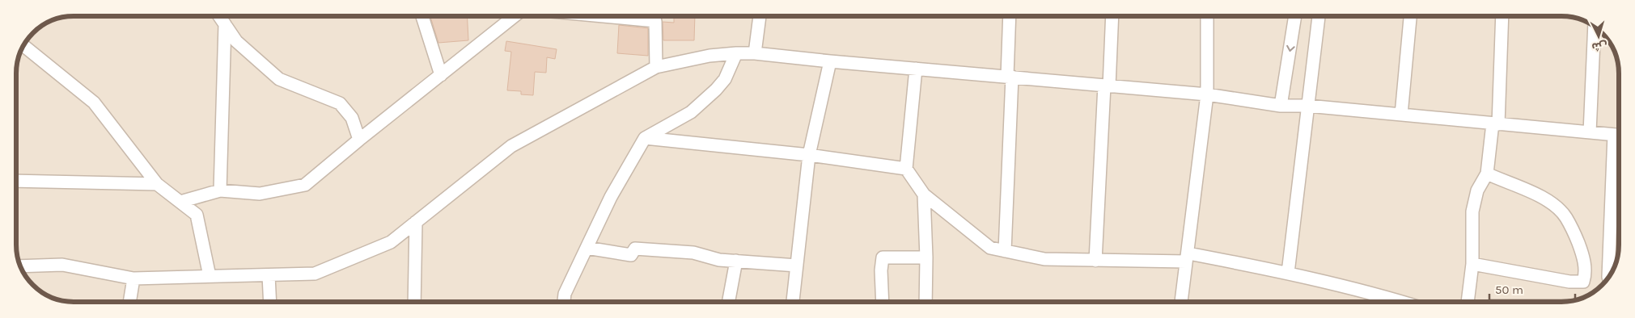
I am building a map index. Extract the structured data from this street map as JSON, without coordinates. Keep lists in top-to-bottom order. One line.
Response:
{"scale_bar":"50 m","north":"bottom"}
